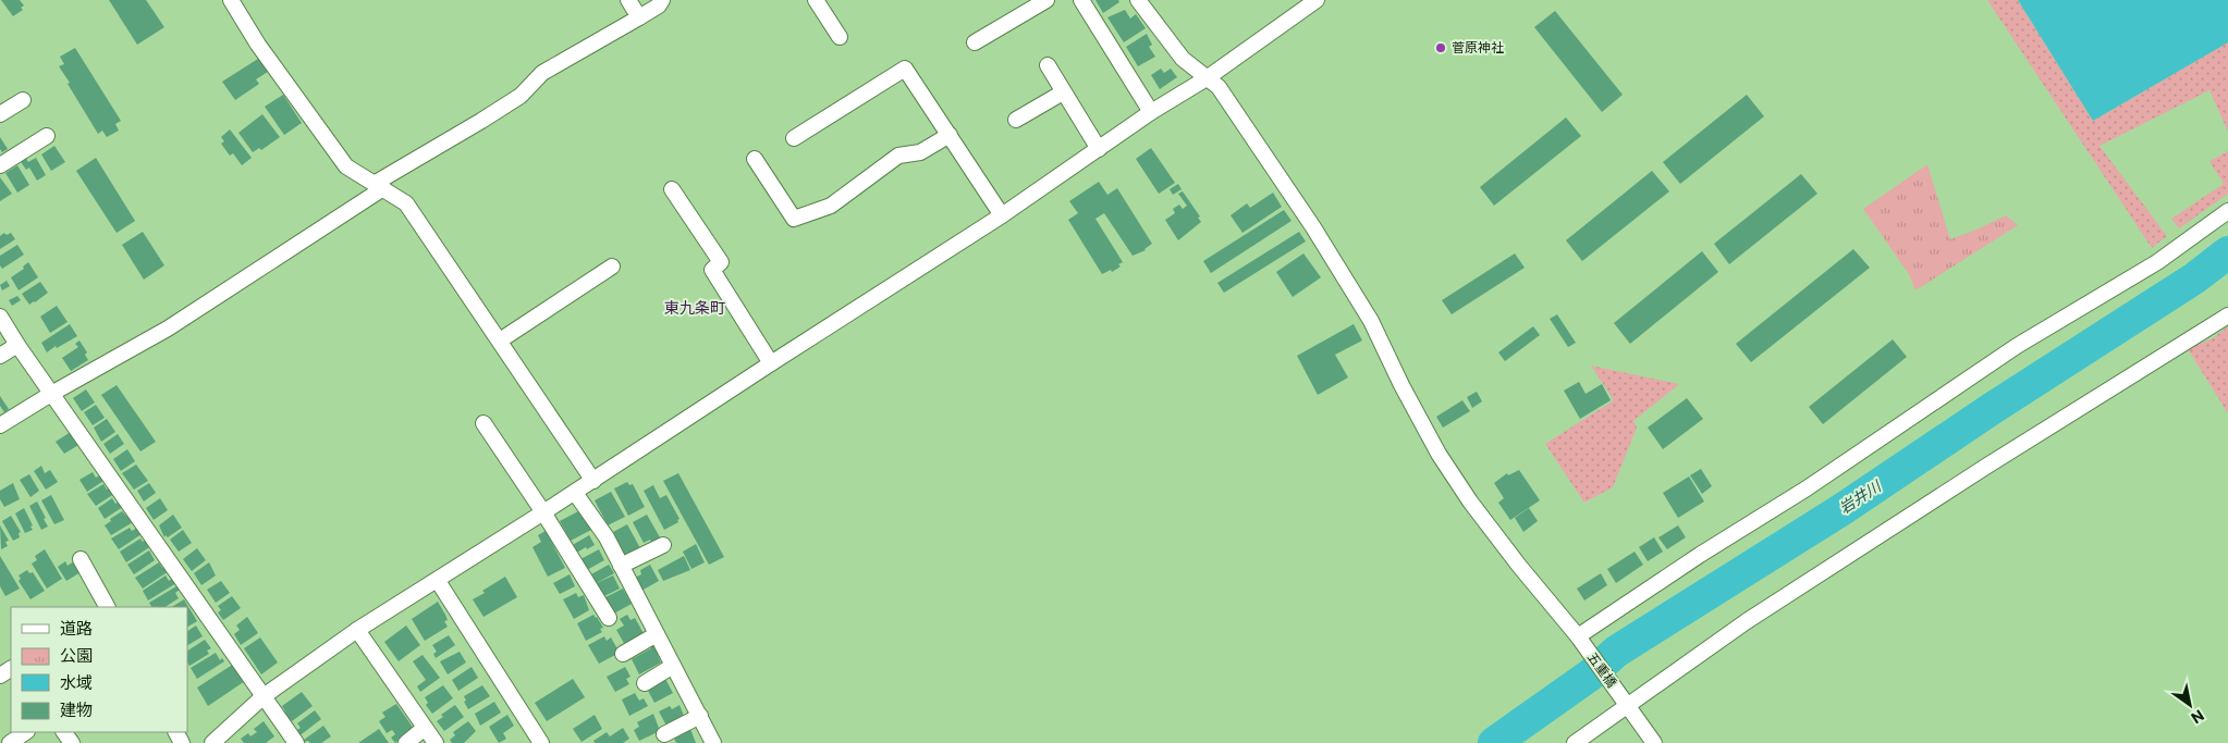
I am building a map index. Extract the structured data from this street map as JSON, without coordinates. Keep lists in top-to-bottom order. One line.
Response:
{"streets":{"street":["五重橋"]},"districts":["東九条町"],"water":["岩井川"],"places":["菅原神社"],"legend":["道路","公園","水域","建物"],"north":"bottom right"}
